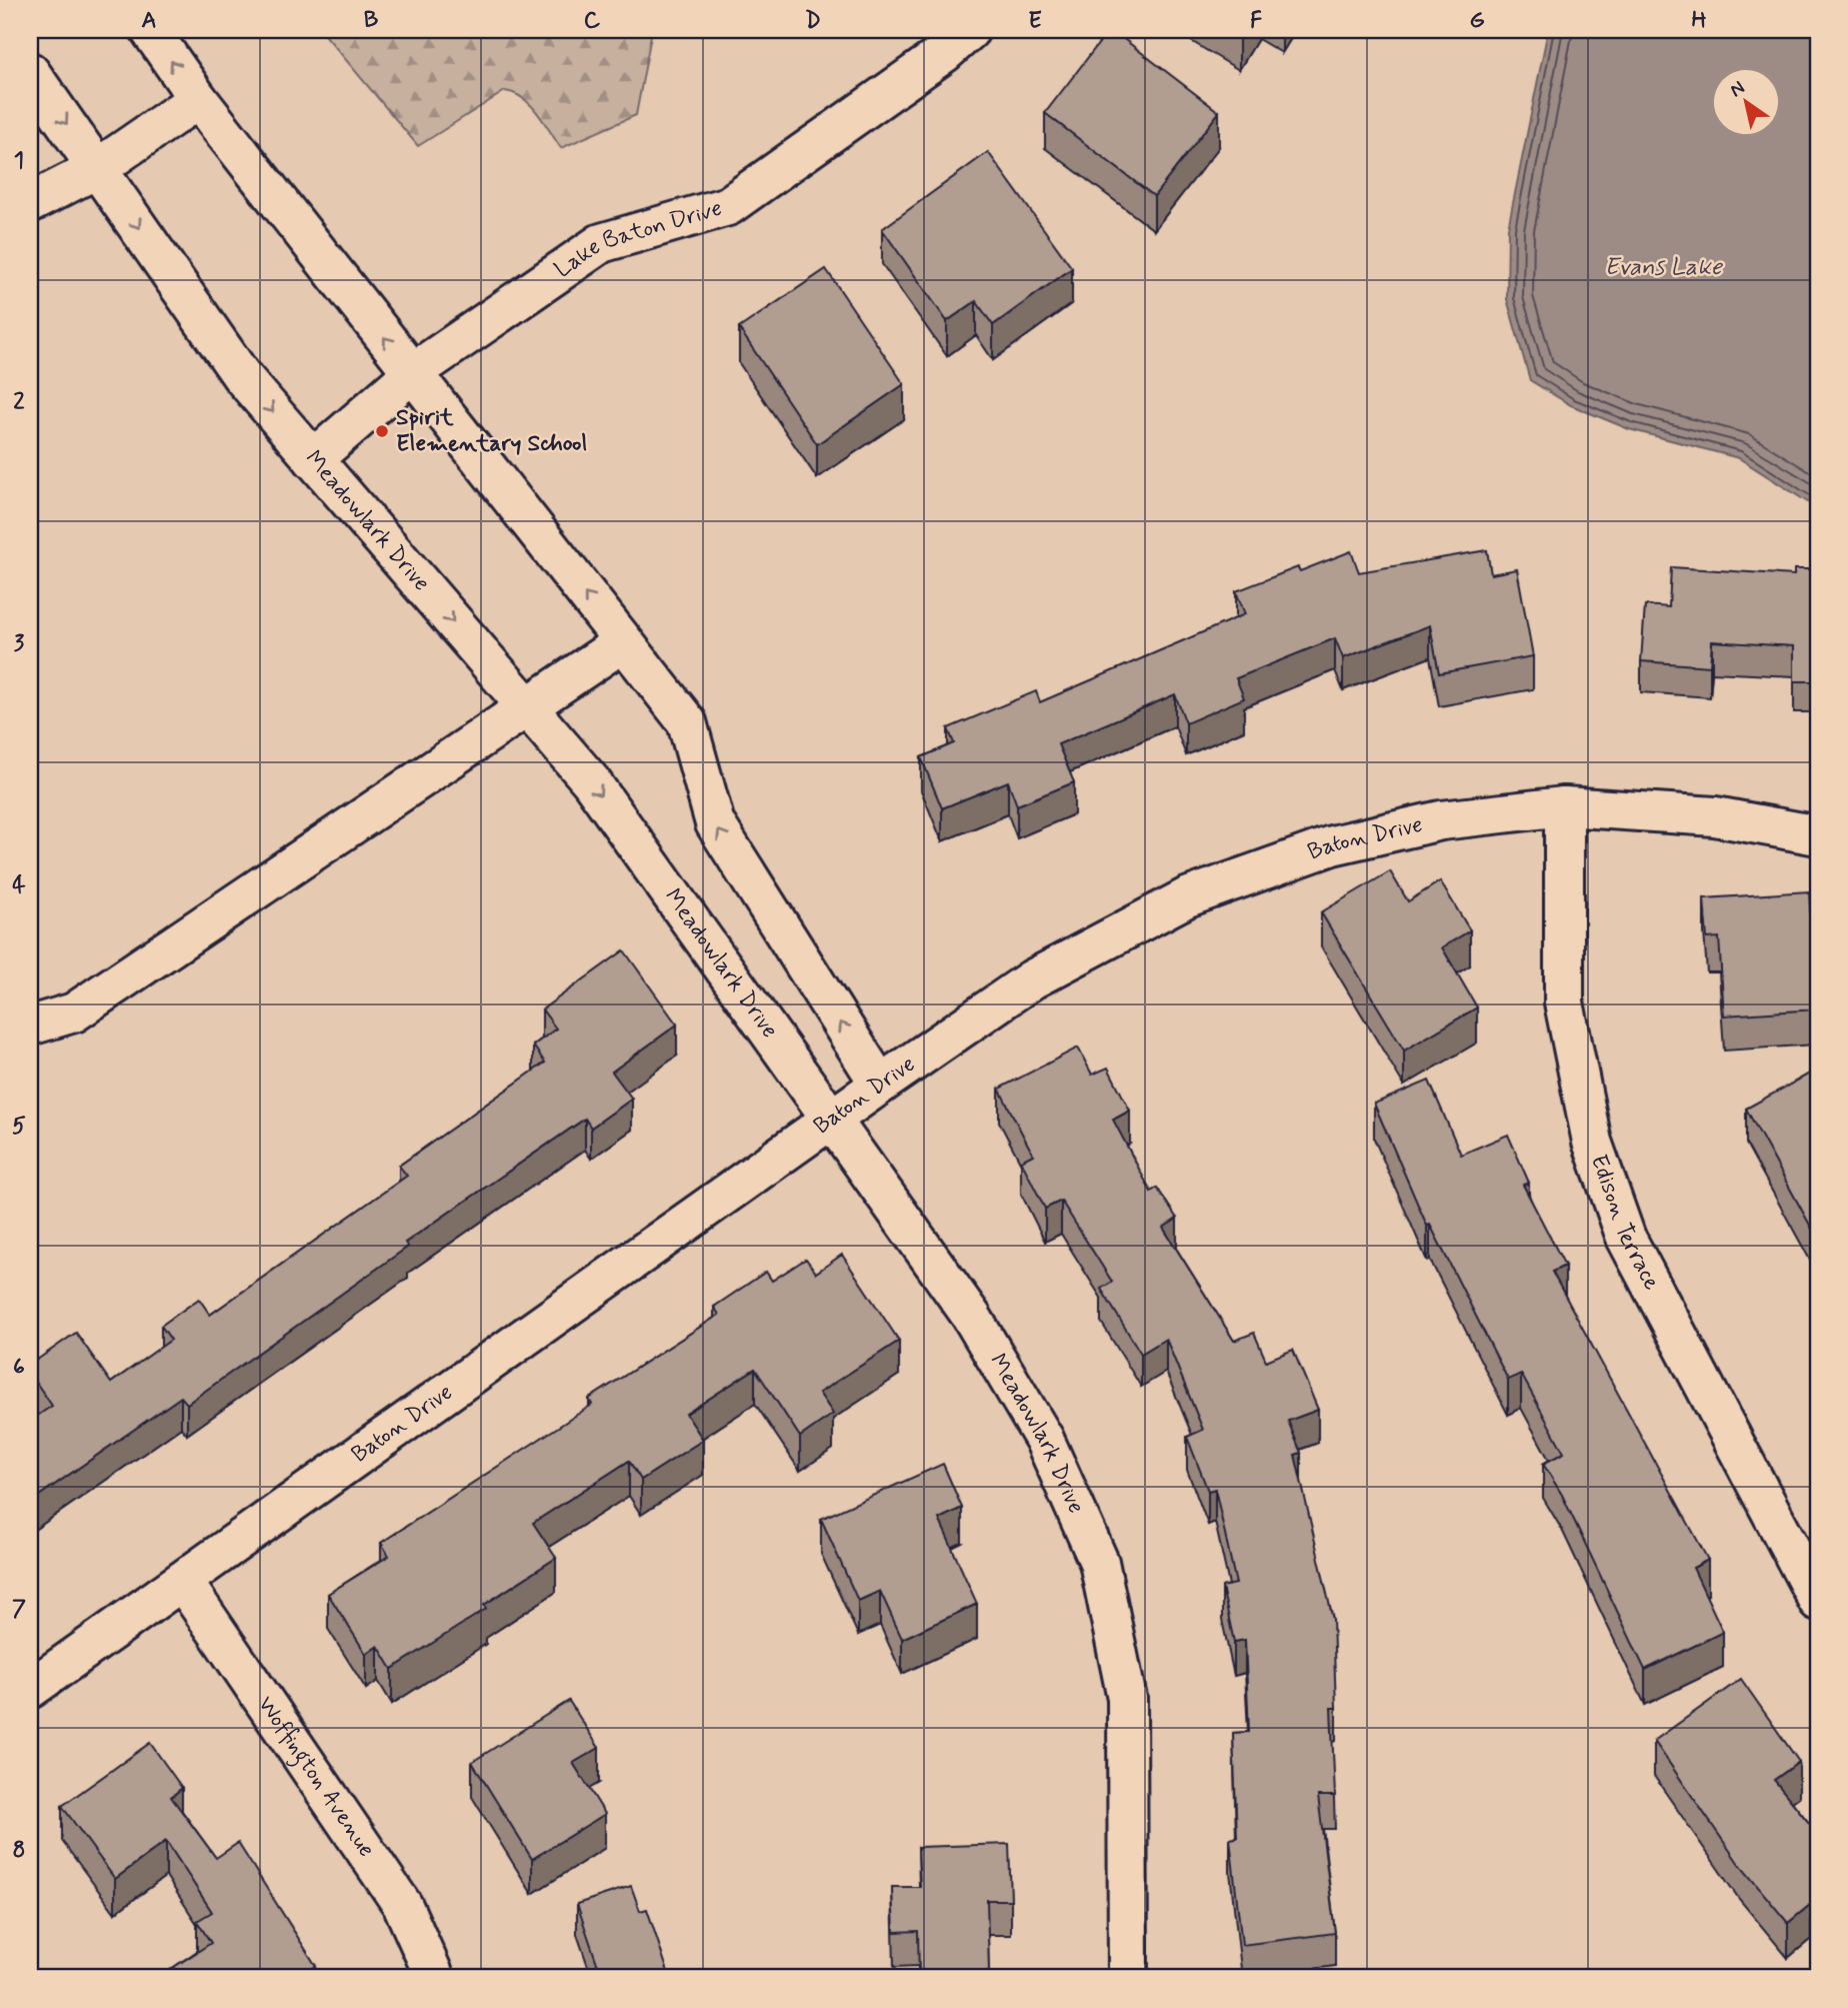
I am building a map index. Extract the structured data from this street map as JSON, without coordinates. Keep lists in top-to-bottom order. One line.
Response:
{"streets":{"street":["Lake Baton Drive","Meadowlark Drive","Baton Drive","Edison Terrace","Woffington Avenue"]},"crossings":[["Lake Baton Drive","Meadowlark Drive"],["Meadowlark Drive","Baton Drive"],["Baton Drive","Edison Terrace"],["Baton Drive","Woffington Avenue"]],"water":["Evans Lake"],"places":["Spirit Elementary School"],"north":"top left","grid":{"columns":["A","B","C","D","E","F","G","H"],"rows":["1","2","3","4","5","6","7","8"]}}
